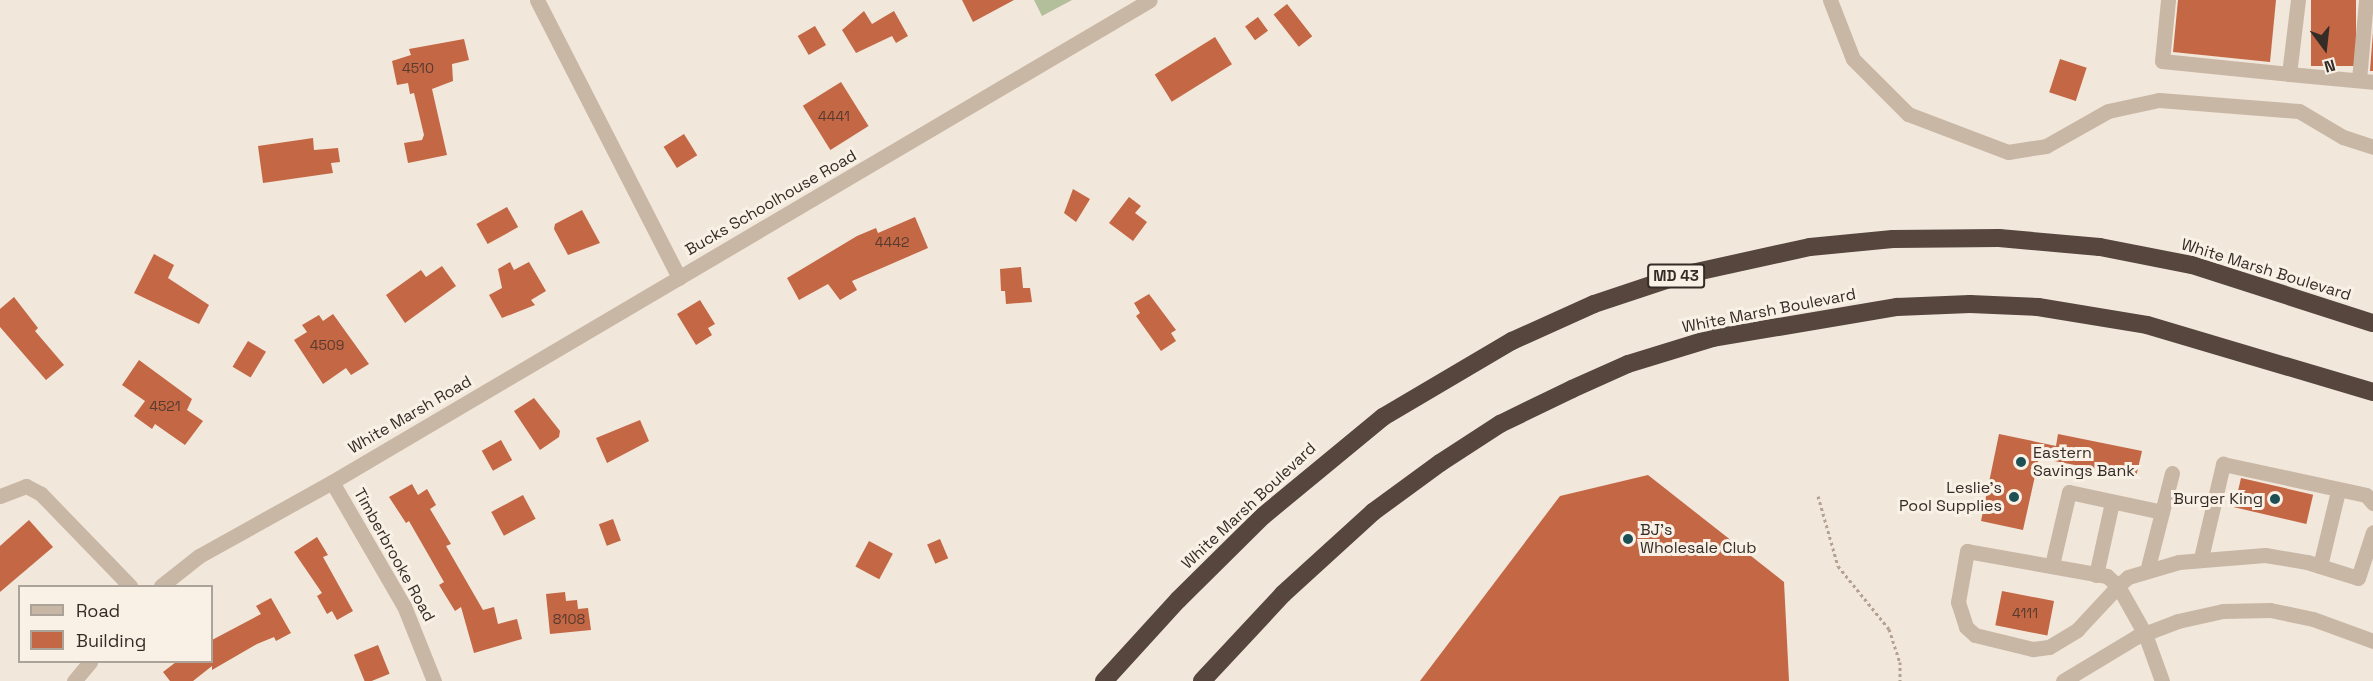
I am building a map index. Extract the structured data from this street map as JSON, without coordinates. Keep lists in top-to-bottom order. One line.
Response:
{"streets":{"highway":["White Marsh Boulevard","MD 43"],"street":["Bucks Schoolhouse Road","White Marsh Road","Timberbrooke Road"]},"crossings":[["Bucks Schoolhouse Road","White Marsh Road"],["White Marsh Road","Timberbrooke Road"]],"places":["Eastern Savings Bank","Leslie's Pool Supplies","Burger King","BJ's Wholesale Club"],"house_numbers":["4510","4441","4442","4509","4521","4111","8108"],"legend":["Road","Building"],"north":"bottom"}
